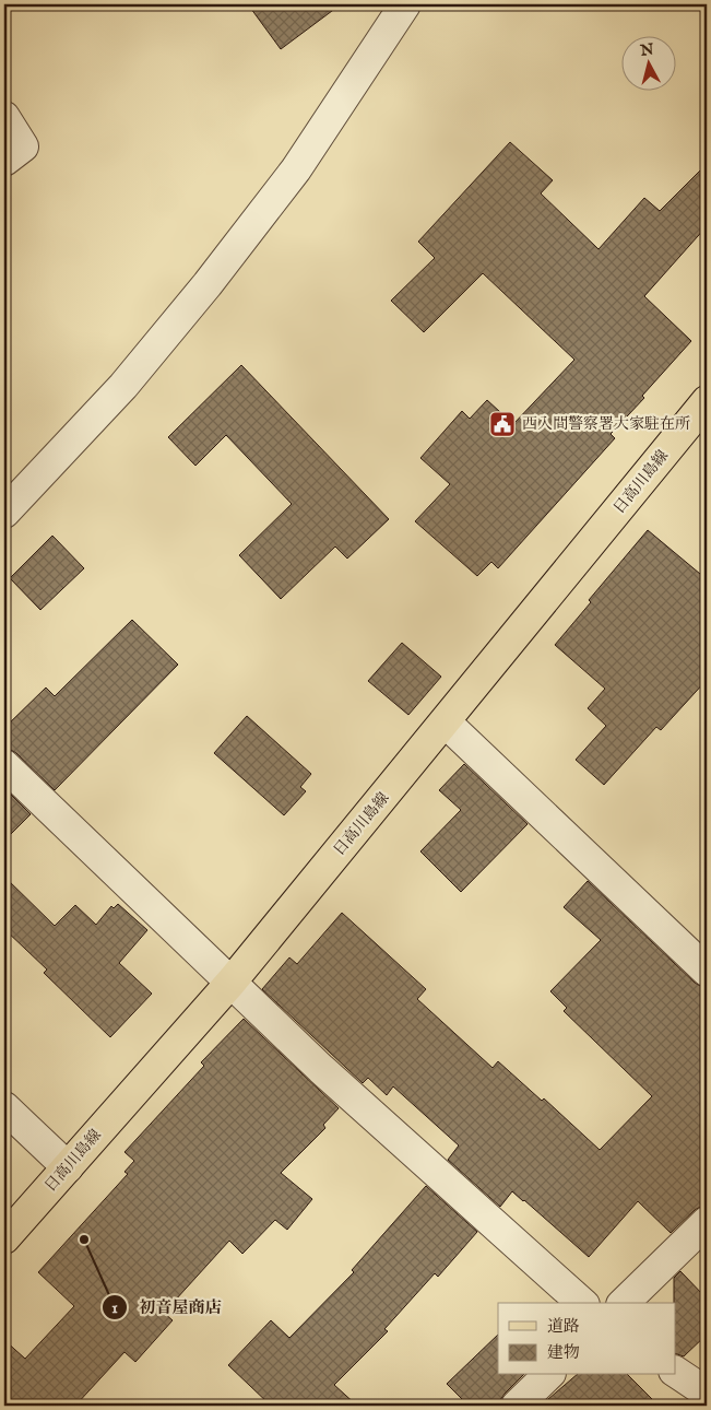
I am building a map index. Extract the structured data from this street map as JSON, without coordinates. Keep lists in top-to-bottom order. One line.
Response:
{"streets":{"main road":["日高川島線"]},"places":{"public building":["西入間警察署大家駐在所"],"other":["初音屋商店"]},"legend":["道路","建物"],"north":"top"}
